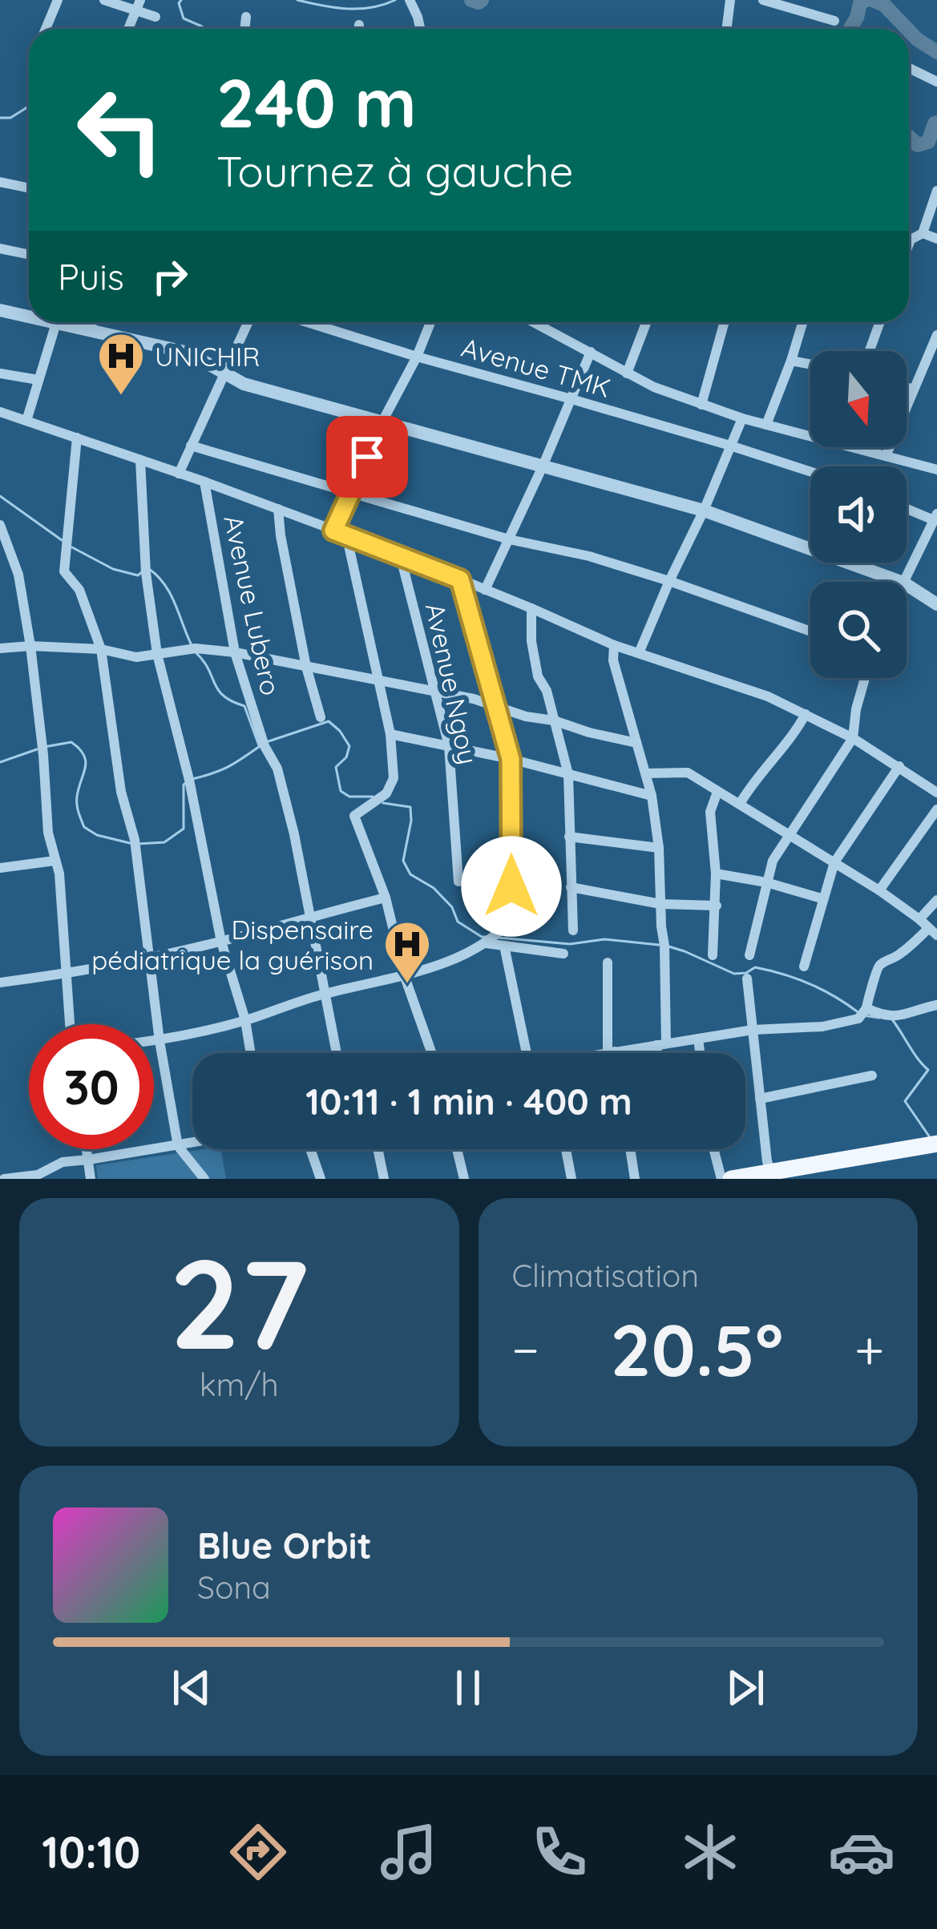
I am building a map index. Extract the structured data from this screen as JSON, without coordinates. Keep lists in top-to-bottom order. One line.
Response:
{"streets":{"street":["Avenue TMK","Avenue Lubero","Avenue Ngoy"]},"places":{"hospital":["UNICHIR","Dispensaire pédiatrique la guérison"]},"north":"bottom","page":{"turn":["240 m","Tournez à gauche"],"then":"Puis","limit":"30","trip":"10:11 · 1 min · 400 m","tile":[["27","km/h"],"Climatisation"],"heat":["−","20.5°","+"],"song":["Blue Orbit","Sona"],"tabs":"10:10"}}
